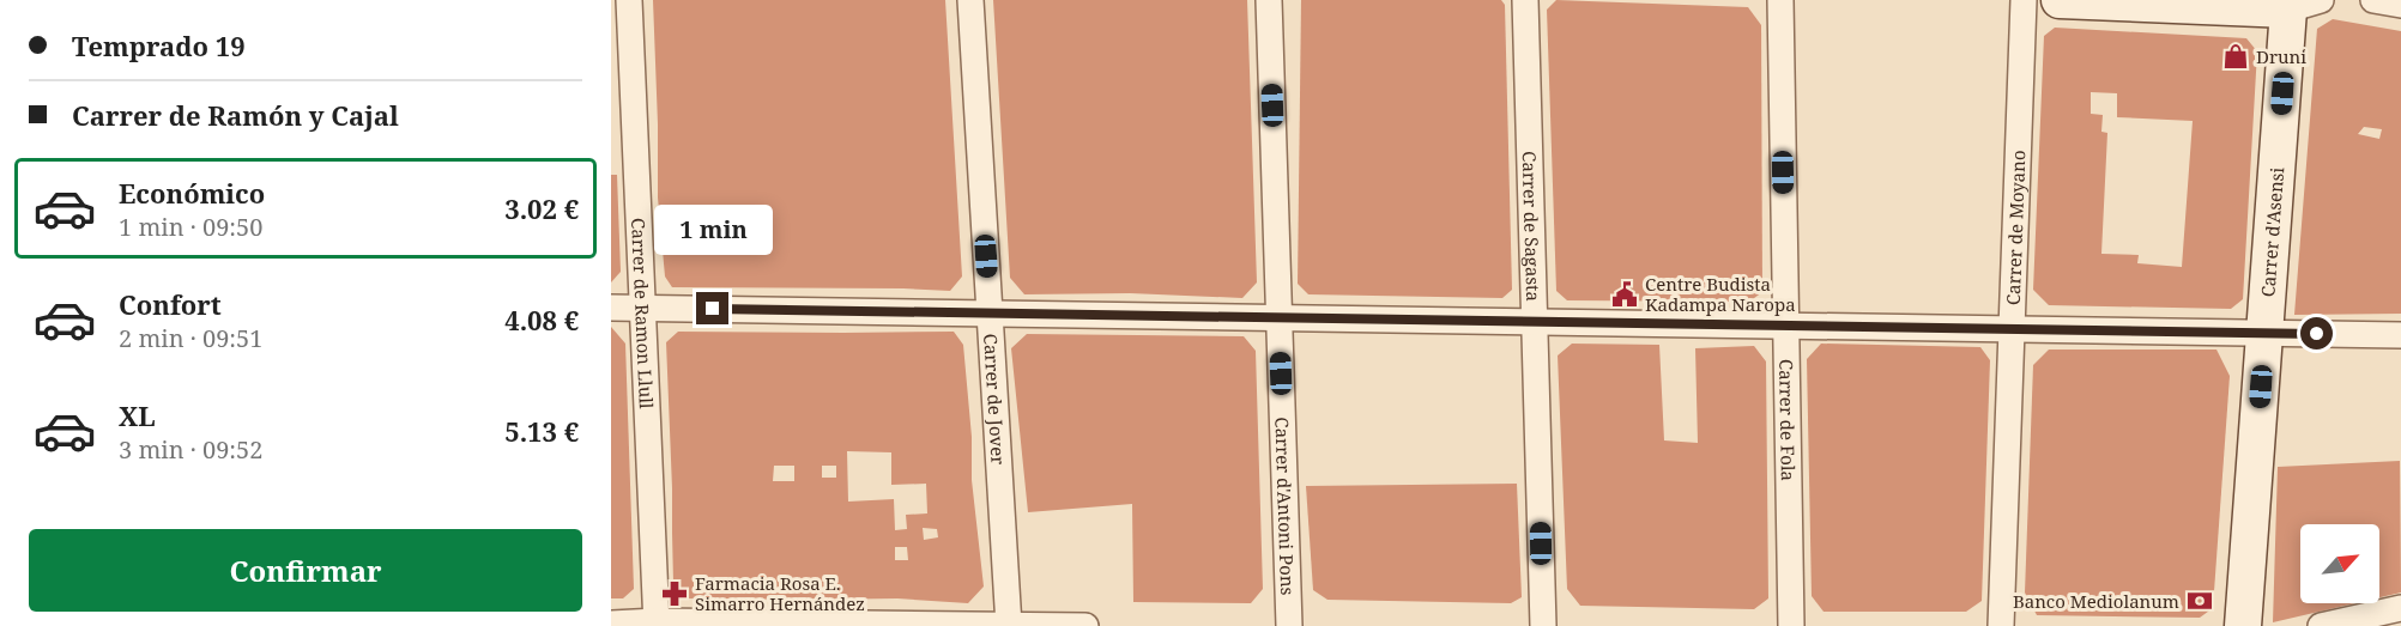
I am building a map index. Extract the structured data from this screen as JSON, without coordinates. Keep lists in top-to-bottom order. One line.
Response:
{"streets":{"street":["Carrer de Sagasta","Carrer de Moyano","Carrer d'Asensi","Carrer de Ramon Llull","Carrer de Jover","Carrer de Fola","Carrer d'Antoni Pons"]},"places":{"shop":["Druni"],"public building":["Centre Budista Kadampa Naropa"],"pharmacy":["Farmacia Rosa E. Simarro Hernández"],"bank":["Banco Mediolanum"]},"north":"top right","page":{"banner":["Temprado 19","Carrer de Ramón y Cajal"],"list":[{"name":"Económico","note":"1 min · 09:50","value":"3.02 €"},{"name":"Confort","note":"2 min · 09:51","value":"4.08 €"},{"name":"XL","note":"3 min · 09:52","value":"5.13 €"}],"bubble":"1 min","buttons":"Confirmar"}}
